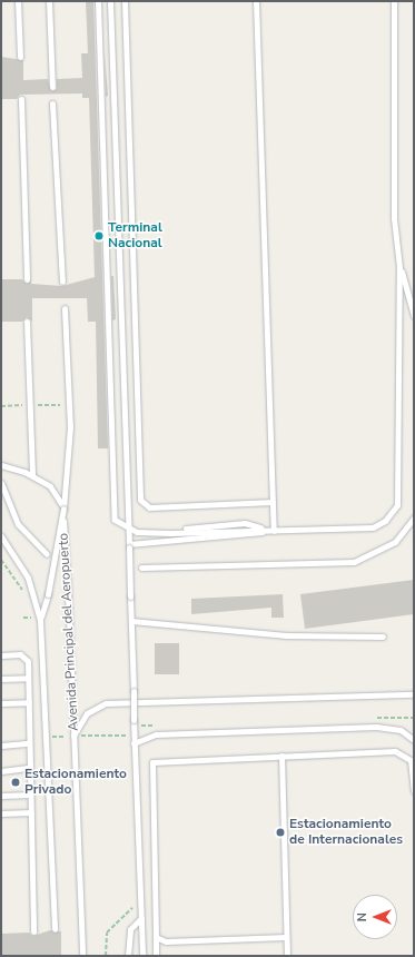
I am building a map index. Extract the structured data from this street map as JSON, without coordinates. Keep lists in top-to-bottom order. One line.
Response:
{"streets":{"lane":["Avenida Principal del Aeropuerto"]},"places":["Terminal Nacional","Estacionamiento Privado","Estacionamiento de Internacionales"],"north":"left"}
